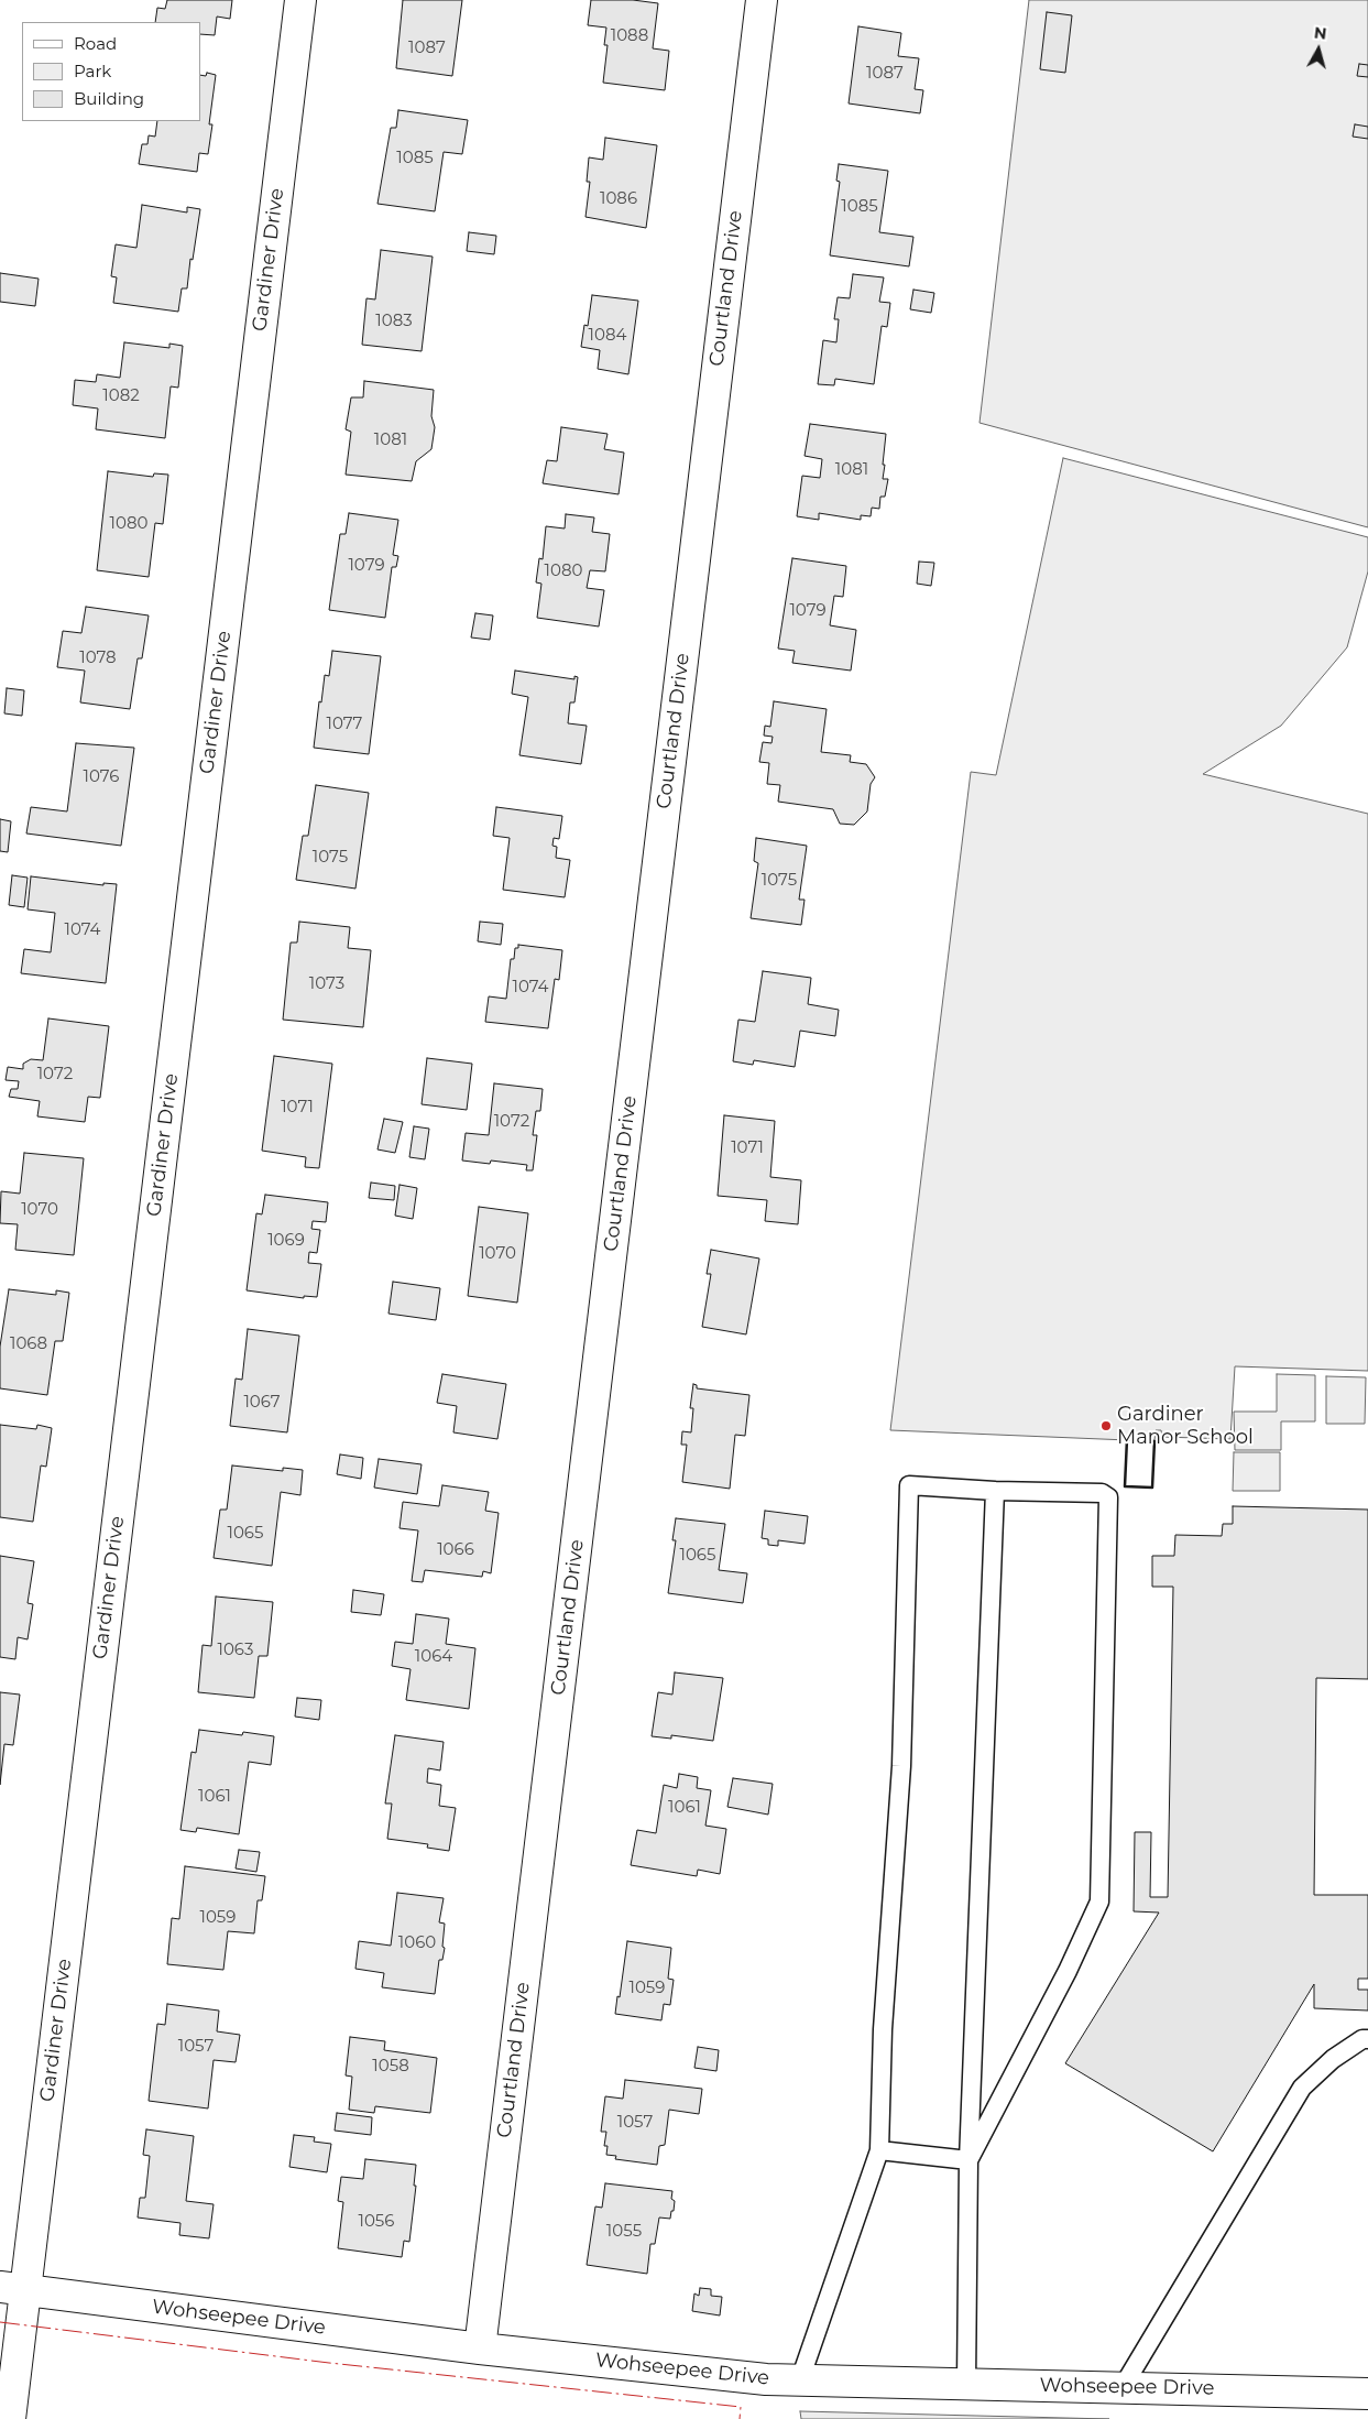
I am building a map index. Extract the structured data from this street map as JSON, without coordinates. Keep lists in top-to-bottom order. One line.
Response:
{"streets":{"street":["Gardiner Drive","Courtland Drive","Wohseepee Drive"]},"crossings":[["Gardiner Drive","Wohseepee Drive"],["Courtland Drive","Wohseepee Drive"]],"places":["Gardiner Manor School"],"house_numbers":["1088","1087","1087","1085","1086","1085","1083","1084","1082","1081","1081","1080","1079","1080","1079","1078","1077","1076","1075","1075","1074","1073","1074","1072","1071","1072","1071","1070","1069","1070","1068","1067","1065","1066","1065","1063","1064","1061","1061","1059","1060","1059","1057","1058","1057","1056","1055"],"legend":["Road","Park","Building"],"north":"top"}
